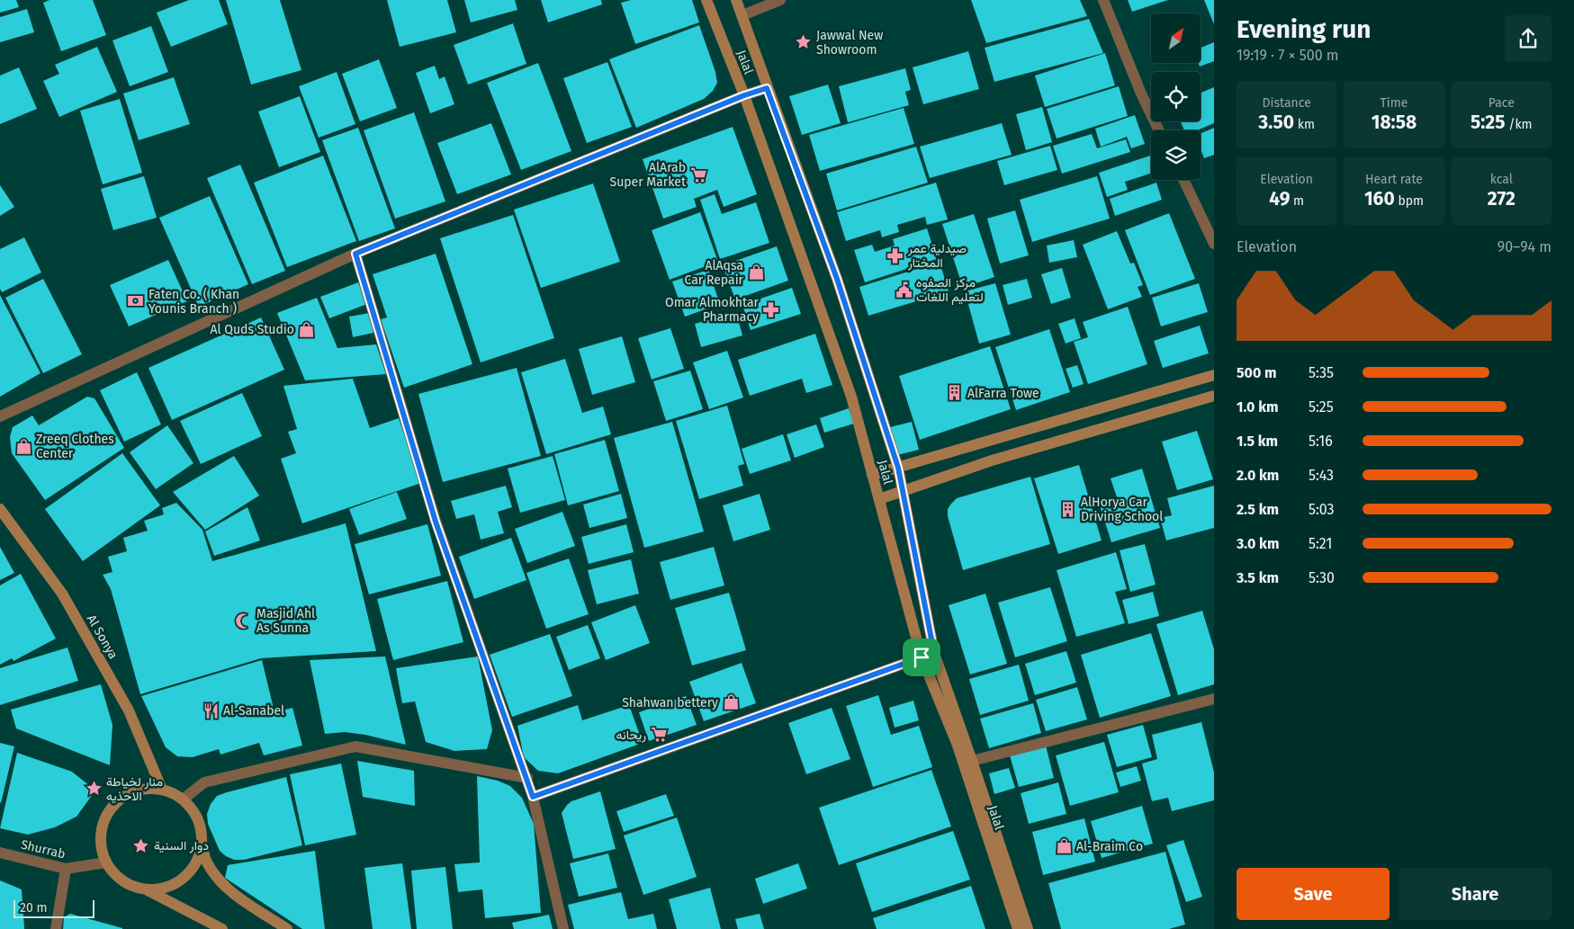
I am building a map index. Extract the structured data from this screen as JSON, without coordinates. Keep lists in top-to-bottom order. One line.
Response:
{"streets":{"main road":["Jalal","Al Sonya"],"street":["Shurrab"]},"crossings":[["Al Sonya","Shurrab"]],"places":{"place":["Jawwal New Showroom","منار لخياطة الاحذيه","دوار السنية"],"supermarket":["AlArab Super Market","ريحانه"],"pharmacy":["صيدلية عمر المختار","Omar Almokhtar Pharmacy"],"shop":["AlAqsa Car Repair","Al Quds Studio","Zreeq Clothes Center","Shahwan bettery","Al-Braim Co"],"public building":["مركز الصفوه لتعليم اللغات"],"bank":["Faten Co. ( Khan Younis Branch )"],"building":["AlFarra Towe","AlHorya Car Driving School"],"mosque":["Masjid Ahl As Sunna"],"restaurant":["Al-Sanabel"]},"scale_bar":"20 m","north":"top right","page":{"heading":["Evening run","19:19 · 7 × 500 m"],"stats":[["Distance","3.50 km"],["Time","18:58"],["Pace","5:25 /km"],["Elevation","49 m"],["Heart rate","160 bpm"],["kcal","272"]],"chart":["Elevation","90–94 m"],"list":[{"name":"500 m","note":"5:35"},{"name":"1.0 km","note":"5:25"},{"name":"1.5 km","note":"5:16"},{"name":"2.0 km","note":"5:43"},{"name":"2.5 km","note":"5:03"},{"name":"3.0 km","note":"5:21"},{"name":"3.5 km","note":"5:30"}],"buttons":["Save","Share"],"scale":"20 m"}}
